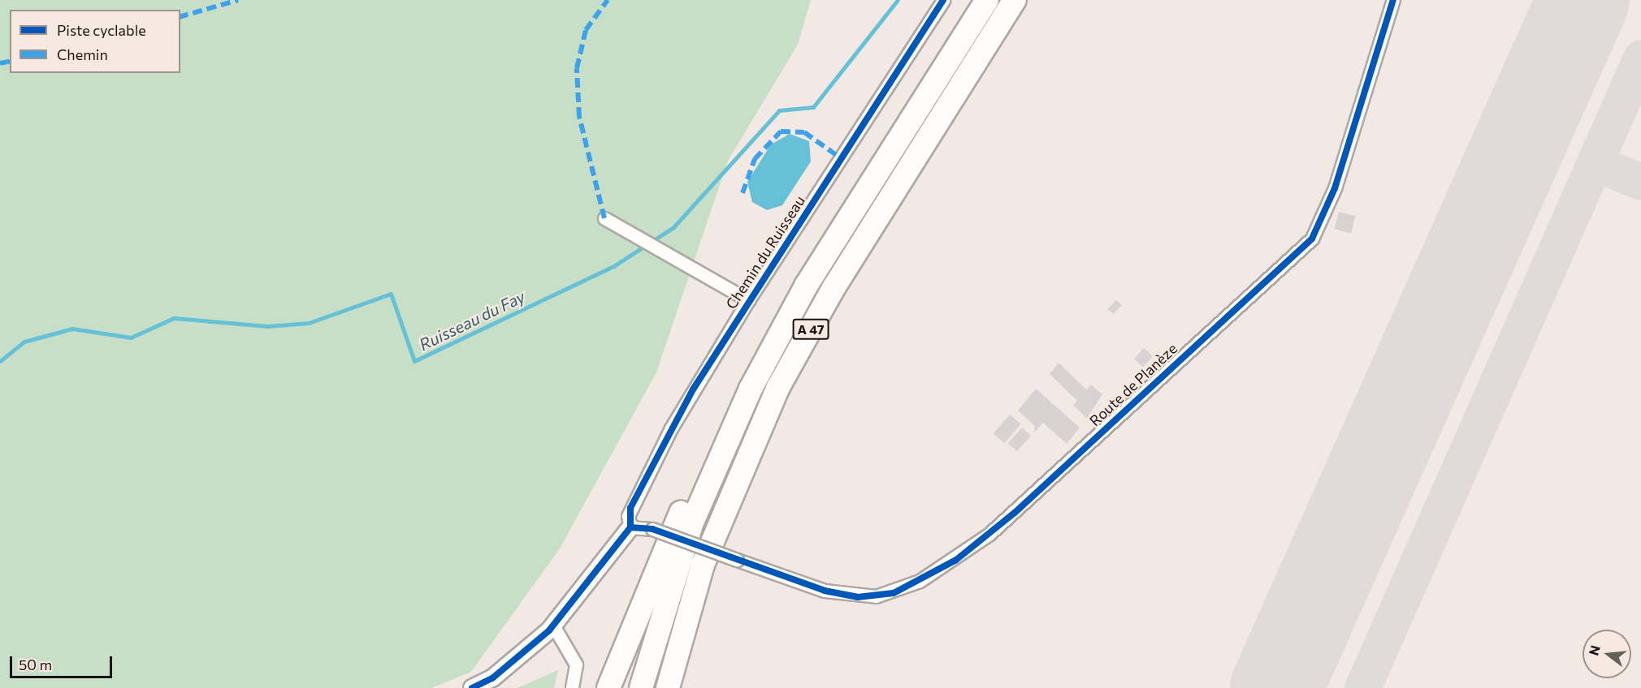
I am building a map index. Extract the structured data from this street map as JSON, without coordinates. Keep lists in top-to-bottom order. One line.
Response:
{"streets":{"highway":["A 47"],"street":["Chemin du Ruisseau","Route de Planèze"]},"crossings":[["Chemin du Ruisseau","Route de Planèze"]],"water":["Ruisseau du Fay"],"legend":["Piste cyclable","Chemin"],"scale_bar":"50 m","north":"left"}
